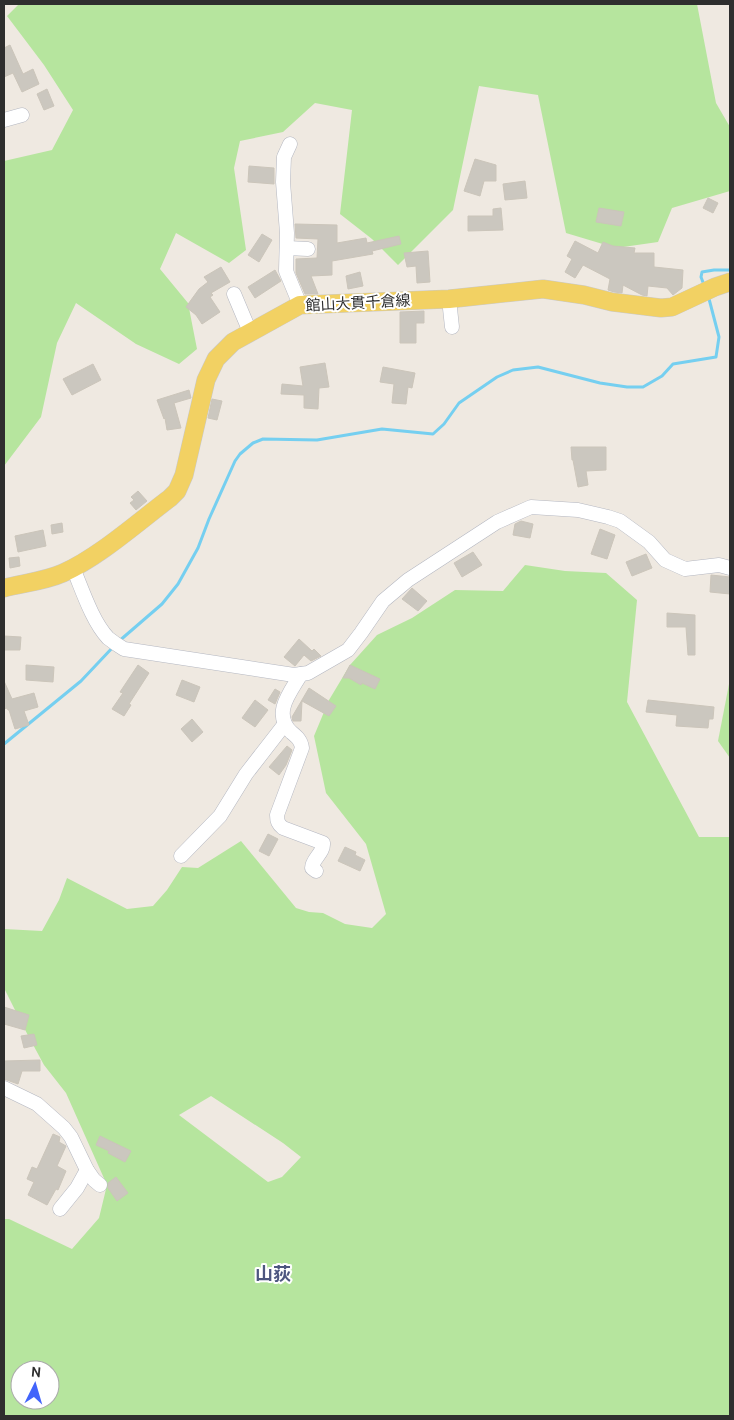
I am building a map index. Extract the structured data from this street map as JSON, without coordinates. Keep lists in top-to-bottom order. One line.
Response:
{"streets":{"main road":["館山大貫千倉線"]},"districts":["山荻"],"north":"top"}
